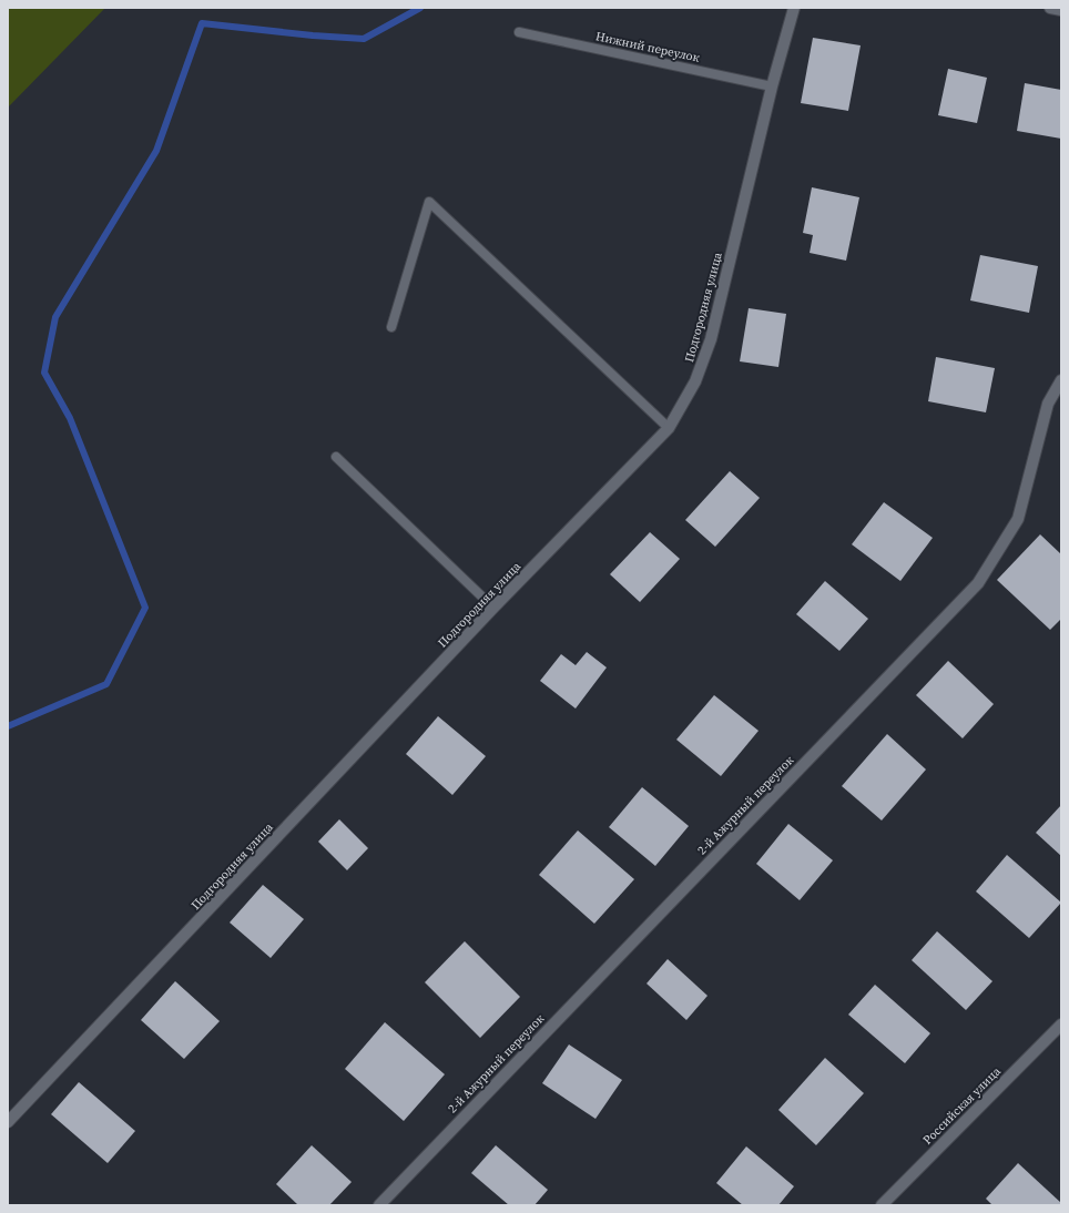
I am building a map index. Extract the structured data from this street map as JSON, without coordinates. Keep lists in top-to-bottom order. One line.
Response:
{"streets":{"street":["Подгородняя улица","2-й Ажурный переулок","Российская улица"],"lane":["Нижний переулок"]},"crossings":[["Нижний переулок","Подгородняя улица"]]}
